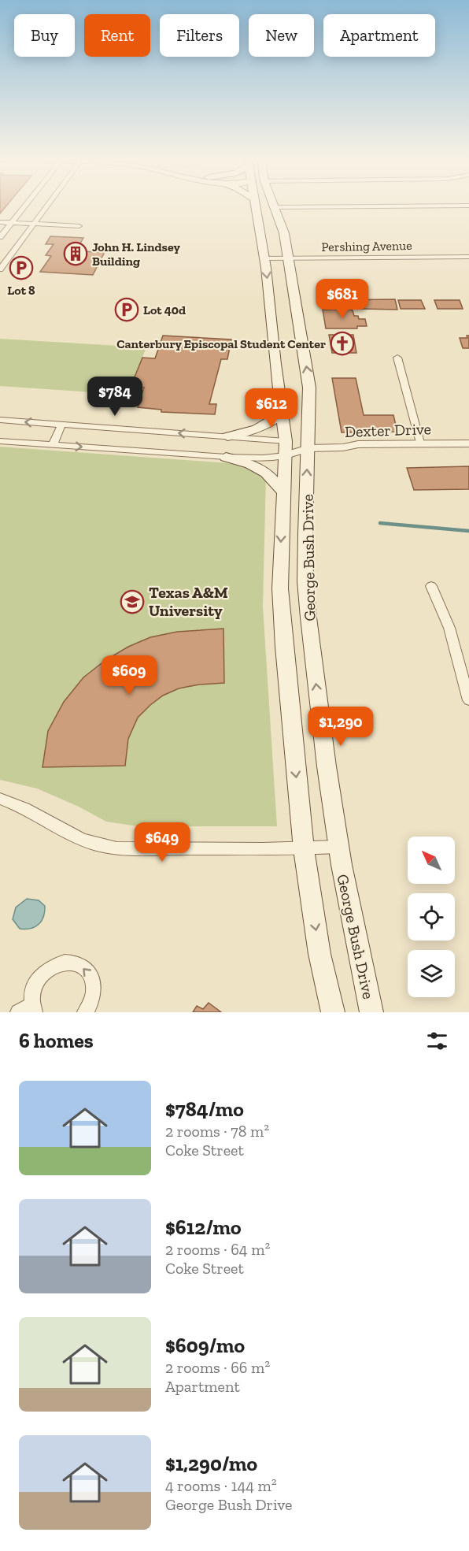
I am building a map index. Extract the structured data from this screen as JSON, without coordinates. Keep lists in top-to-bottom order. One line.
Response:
{"streets":{"main road":["George Bush Drive"],"street":["Pershing Avenue","Dexter Drive"]},"crossings":[["Pershing Avenue","George Bush Drive"],["Dexter Drive","George Bush Drive"]],"places":{"building":["John H. Lindsey Building"],"parking":["Lot 8","Lot 40d"],"church":["Canterbury Episcopal Student Center"],"school or university":["Texas A&M University"]},"north":"top left","page":{"chip":["Buy","Rent","Filters","New","Apartment"],"price":["$681","$784","$612","$609","$1,290","$649"],"heading":"6 homes","list":[{"name":"$784/mo","note":"2 rooms · 78 m² · Coke Street"},{"name":"$612/mo","note":"2 rooms · 64 m² · Coke Street"},{"name":"$609/mo","note":"2 rooms · 66 m² · Apartment"},{"name":"$1,290/mo","note":"4 rooms · 144 m² · George Bush Drive"}]}}
